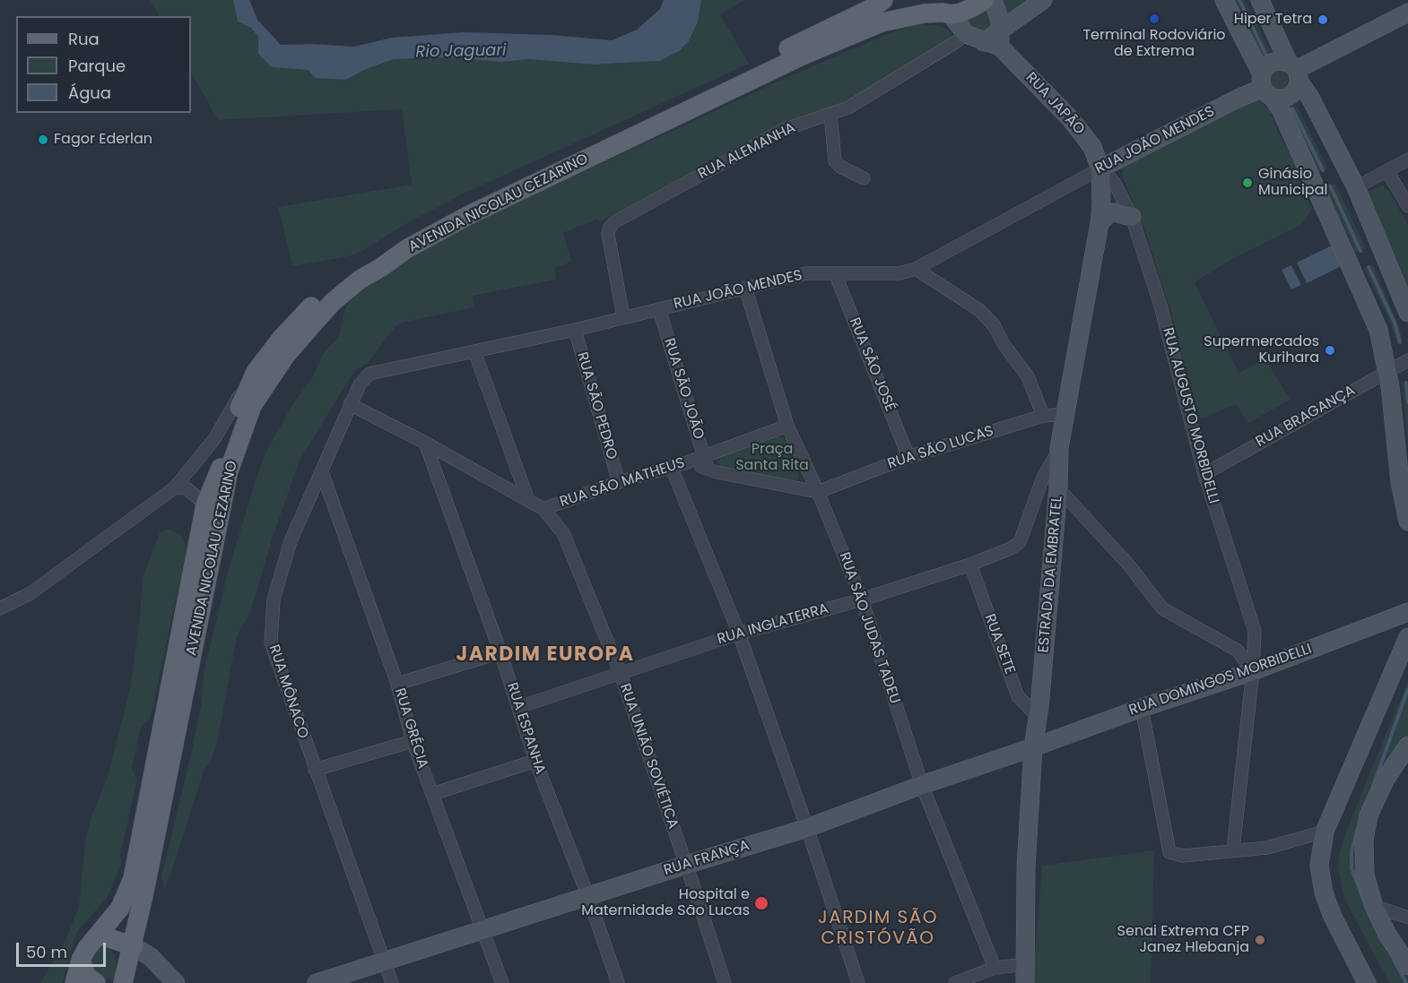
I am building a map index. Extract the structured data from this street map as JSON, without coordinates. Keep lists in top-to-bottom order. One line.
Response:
{"streets":{"main road":["AVENIDA NICOLAU CEZARINO"],"street":["RUA JAPÃO","RUA JOÃO MENDES","RUA ALEMANHA","RUA SÃO JOSÉ","RUA SÃO JOÃO","RUA SÃO PEDRO","RUA AUGUSTO MORBIDELLI","RUA BRAGANÇA","RUA SÃO LUCAS","RUA SÃO MATHEUS","ESTRADA DA EMBRATEL","RUA INGLATERRA","RUA SÃO JUDAS TADEU","RUA SETE","RUA DOMINGOS MORBIDELLI","RUA MÔNACO","RUA GRÉCIA","RUA ESPANHA","RUA UNIÃO SOVIÉTICA","RUA FRANÇA"]},"crossings":[["RUA JAPÃO","RUA JOÃO MENDES"],["RUA JAPÃO","RUA AUGUSTO MORBIDELLI"],["RUA JAPÃO","ESTRADA DA EMBRATEL"],["RUA JOÃO MENDES","RUA ALEMANHA"],["RUA JOÃO MENDES","RUA SÃO JOSÉ"],["RUA JOÃO MENDES","RUA SÃO JOÃO"],["RUA JOÃO MENDES","RUA SÃO PEDRO"],["RUA JOÃO MENDES","RUA AUGUSTO MORBIDELLI"],["RUA JOÃO MENDES","ESTRADA DA EMBRATEL"],["RUA JOÃO MENDES","RUA SÃO JUDAS TADEU"],["RUA JOÃO MENDES","RUA MÔNACO"],["RUA SÃO JOSÉ","RUA SÃO LUCAS"],["RUA SÃO JOÃO","RUA SÃO MATHEUS"],["RUA SÃO PEDRO","RUA SÃO MATHEUS"],["RUA AUGUSTO MORBIDELLI","RUA BRAGANÇA"],["RUA AUGUSTO MORBIDELLI","ESTRADA DA EMBRATEL"],["RUA AUGUSTO MORBIDELLI","RUA DOMINGOS MORBIDELLI"],["RUA SÃO LUCAS","ESTRADA DA EMBRATEL"],["RUA SÃO LUCAS","RUA SÃO JUDAS TADEU"],["RUA SÃO MATHEUS","RUA SÃO JUDAS TADEU"],["RUA SÃO MATHEUS","RUA MÔNACO"],["RUA SÃO MATHEUS","RUA ESPANHA"],["RUA SÃO MATHEUS","RUA UNIÃO SOVIÉTICA"],["ESTRADA DA EMBRATEL","RUA INGLATERRA"],["ESTRADA DA EMBRATEL","RUA SETE"],["ESTRADA DA EMBRATEL","RUA DOMINGOS MORBIDELLI"],["ESTRADA DA EMBRATEL","RUA FRANÇA"],["RUA INGLATERRA","RUA SÃO JUDAS TADEU"],["RUA INGLATERRA","RUA SETE"],["RUA INGLATERRA","RUA ESPANHA"],["RUA INGLATERRA","RUA UNIÃO SOVIÉTICA"],["RUA SÃO JUDAS TADEU","RUA FRANÇA"],["RUA DOMINGOS MORBIDELLI","RUA FRANÇA"],["RUA MÔNACO","RUA GRÉCIA"],["RUA MÔNACO","RUA FRANÇA"],["RUA GRÉCIA","RUA FRANÇA"],["RUA ESPANHA","RUA FRANÇA"],["RUA UNIÃO SOVIÉTICA","RUA FRANÇA"]],"districts":["JARDIM EUROPA","JARDIM SÃO CRISTÓVÃO"],"water":["Rio Jaguari"],"parks":["Praça Santa Rita"],"places":["Terminal Rodoviário de Extrema","Hiper Tetra","Fagor Ederlan","Ginásio Municipal","Supermercados Kurihara","Hospital e Maternidade São Lucas","Senai Extrema CFP Janez Hlebanja"],"legend":["Rua","Parque","Água"],"scale_bar":"50 m"}
